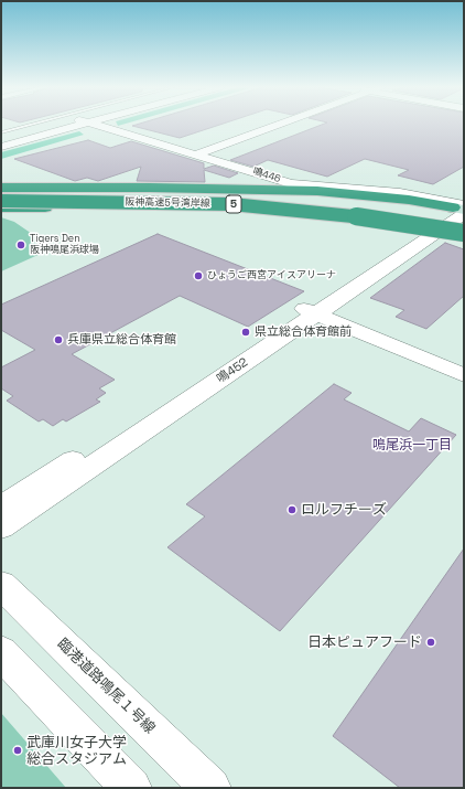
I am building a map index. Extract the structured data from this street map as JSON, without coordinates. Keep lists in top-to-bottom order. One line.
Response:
{"streets":{"highway":["阪神高速5号湾岸線","5"],"street":["鳴446","鳴452","臨港道路鳴尾１号線"]},"crossings":[["鳴446","阪神高速5号湾岸線"],["鳴446","5"],["鳴446","鳴452"],["阪神高速5号湾岸線","5"],["阪神高速5号湾岸線","鳴452"],["5","鳴452"]],"districts":["鳴尾浜一丁目"],"places":["Tigers Den 阪神鳴尾浜球場","ひょうご西宮アイスアリーナ","県立総合体育館前","兵庫県立総合体育館","ロルフチーズ","日本ピュアフード","武庫川女子大学 総合スタジアム"]}
